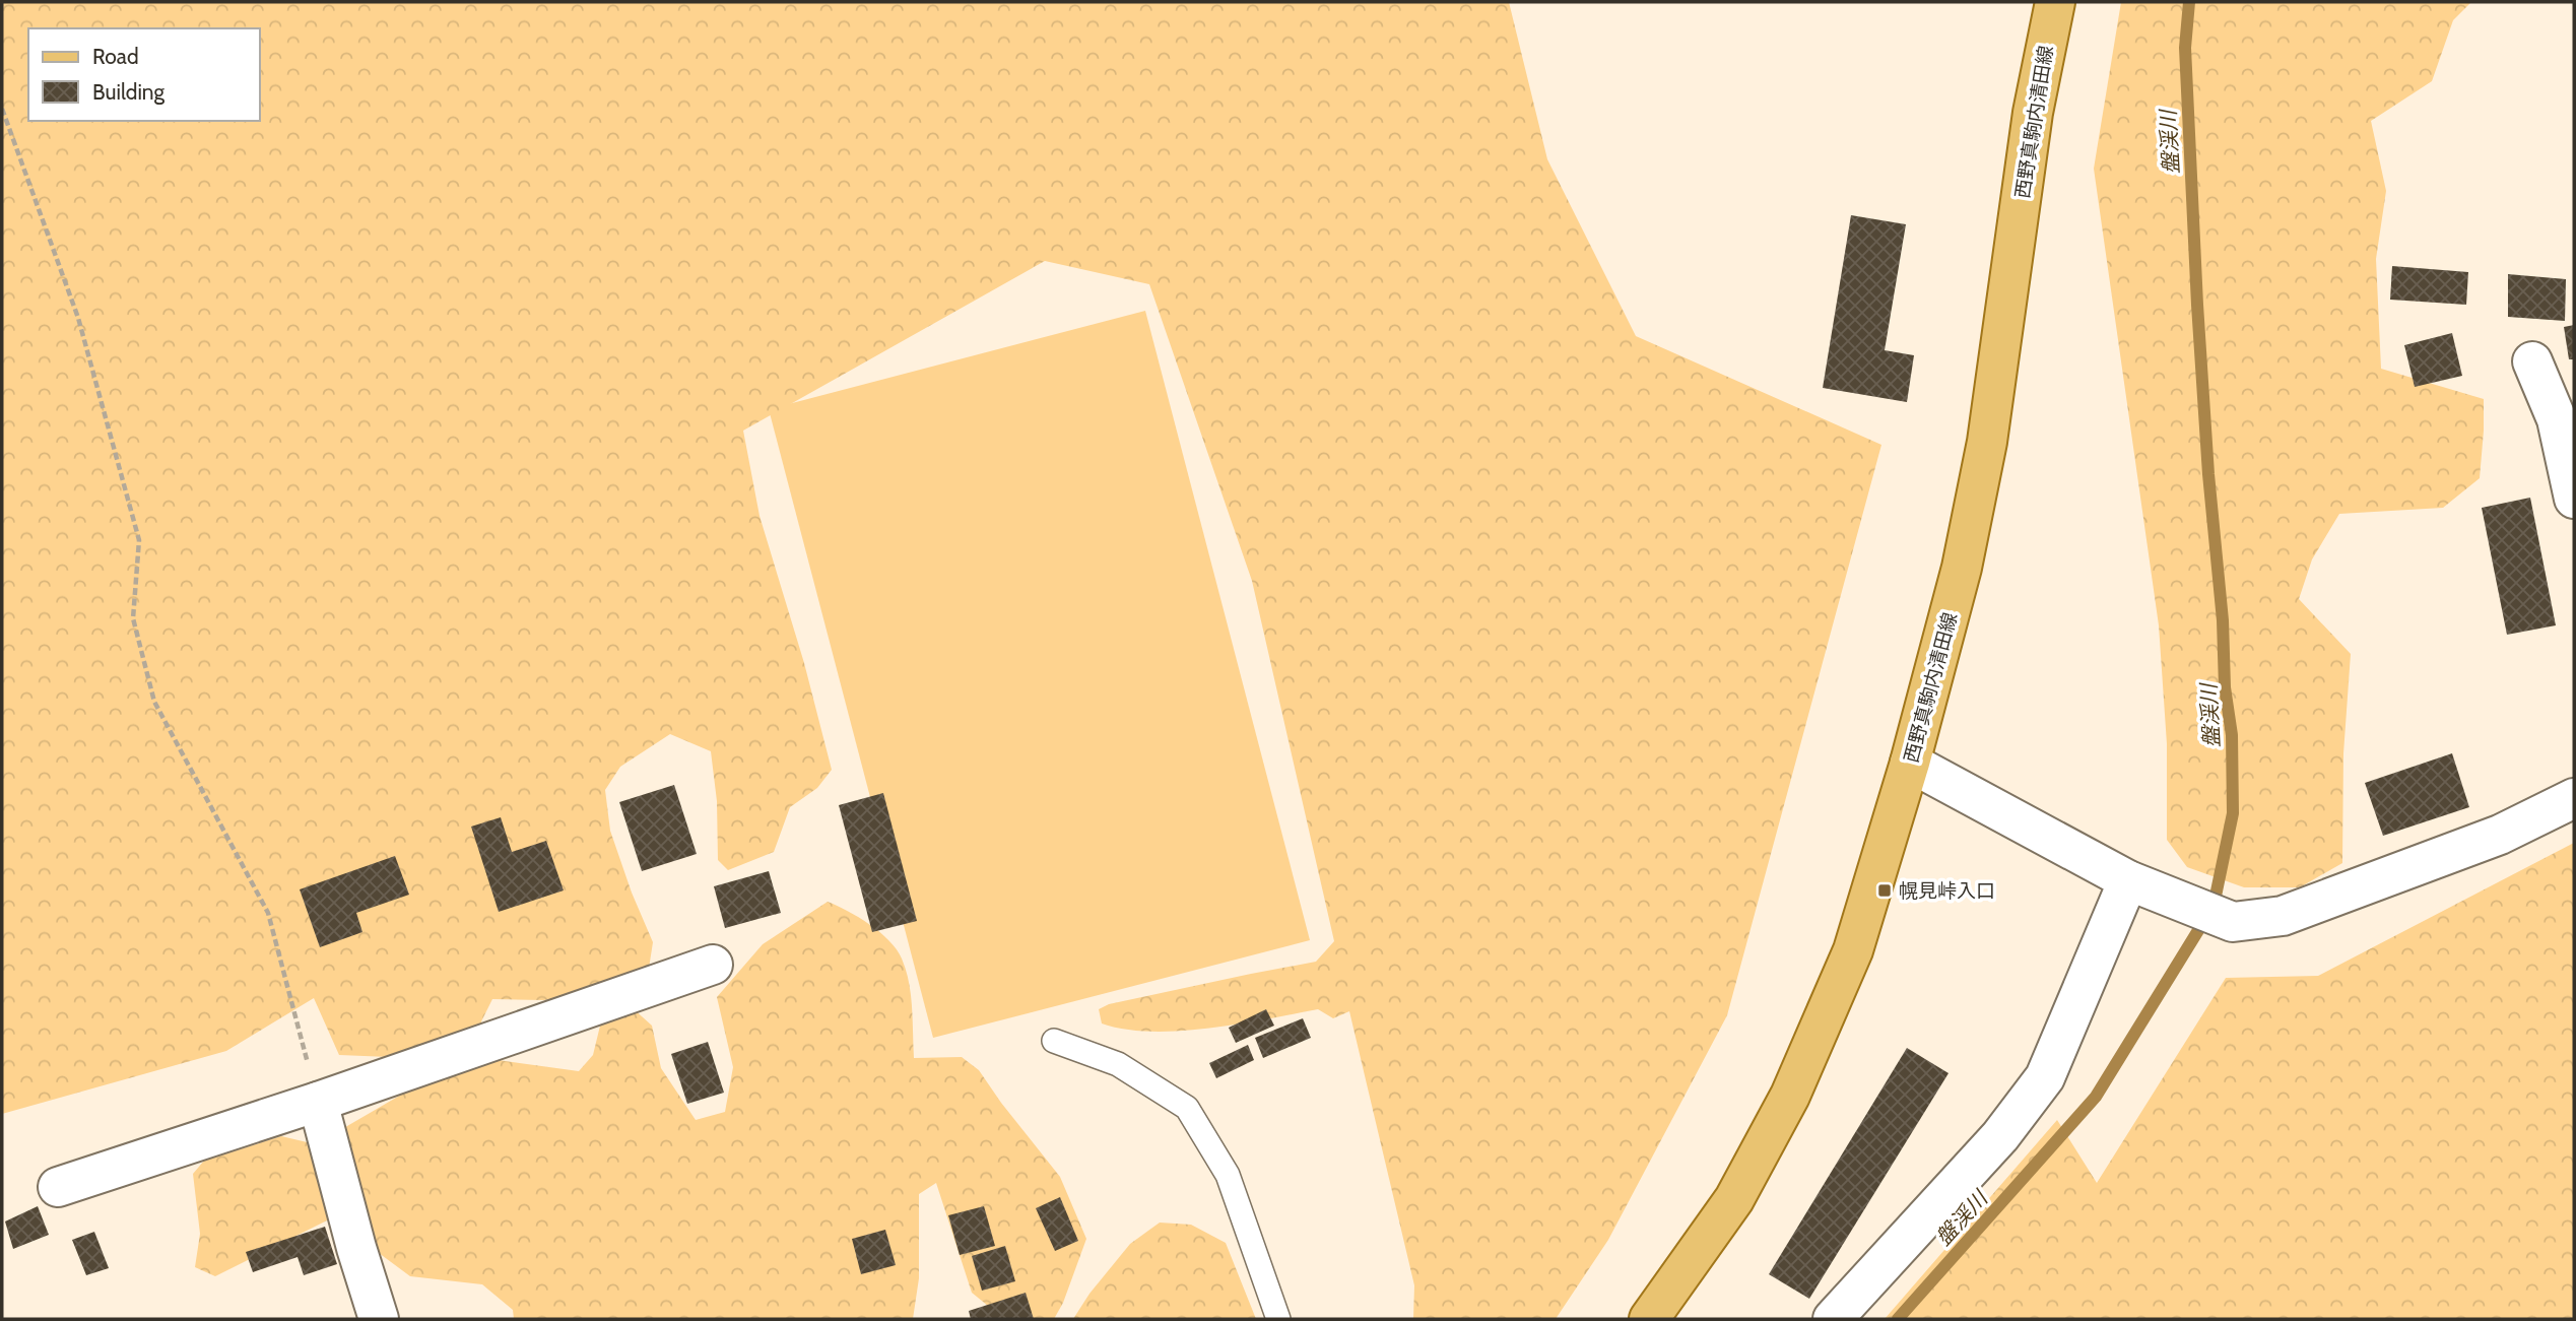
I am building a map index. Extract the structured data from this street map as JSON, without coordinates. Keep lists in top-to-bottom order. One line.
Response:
{"streets":{"main road":["西野真駒内清田線"]},"water":["盤渓川"],"places":{"transit":["幌見峠入口"]},"legend":["Road","Building"]}
